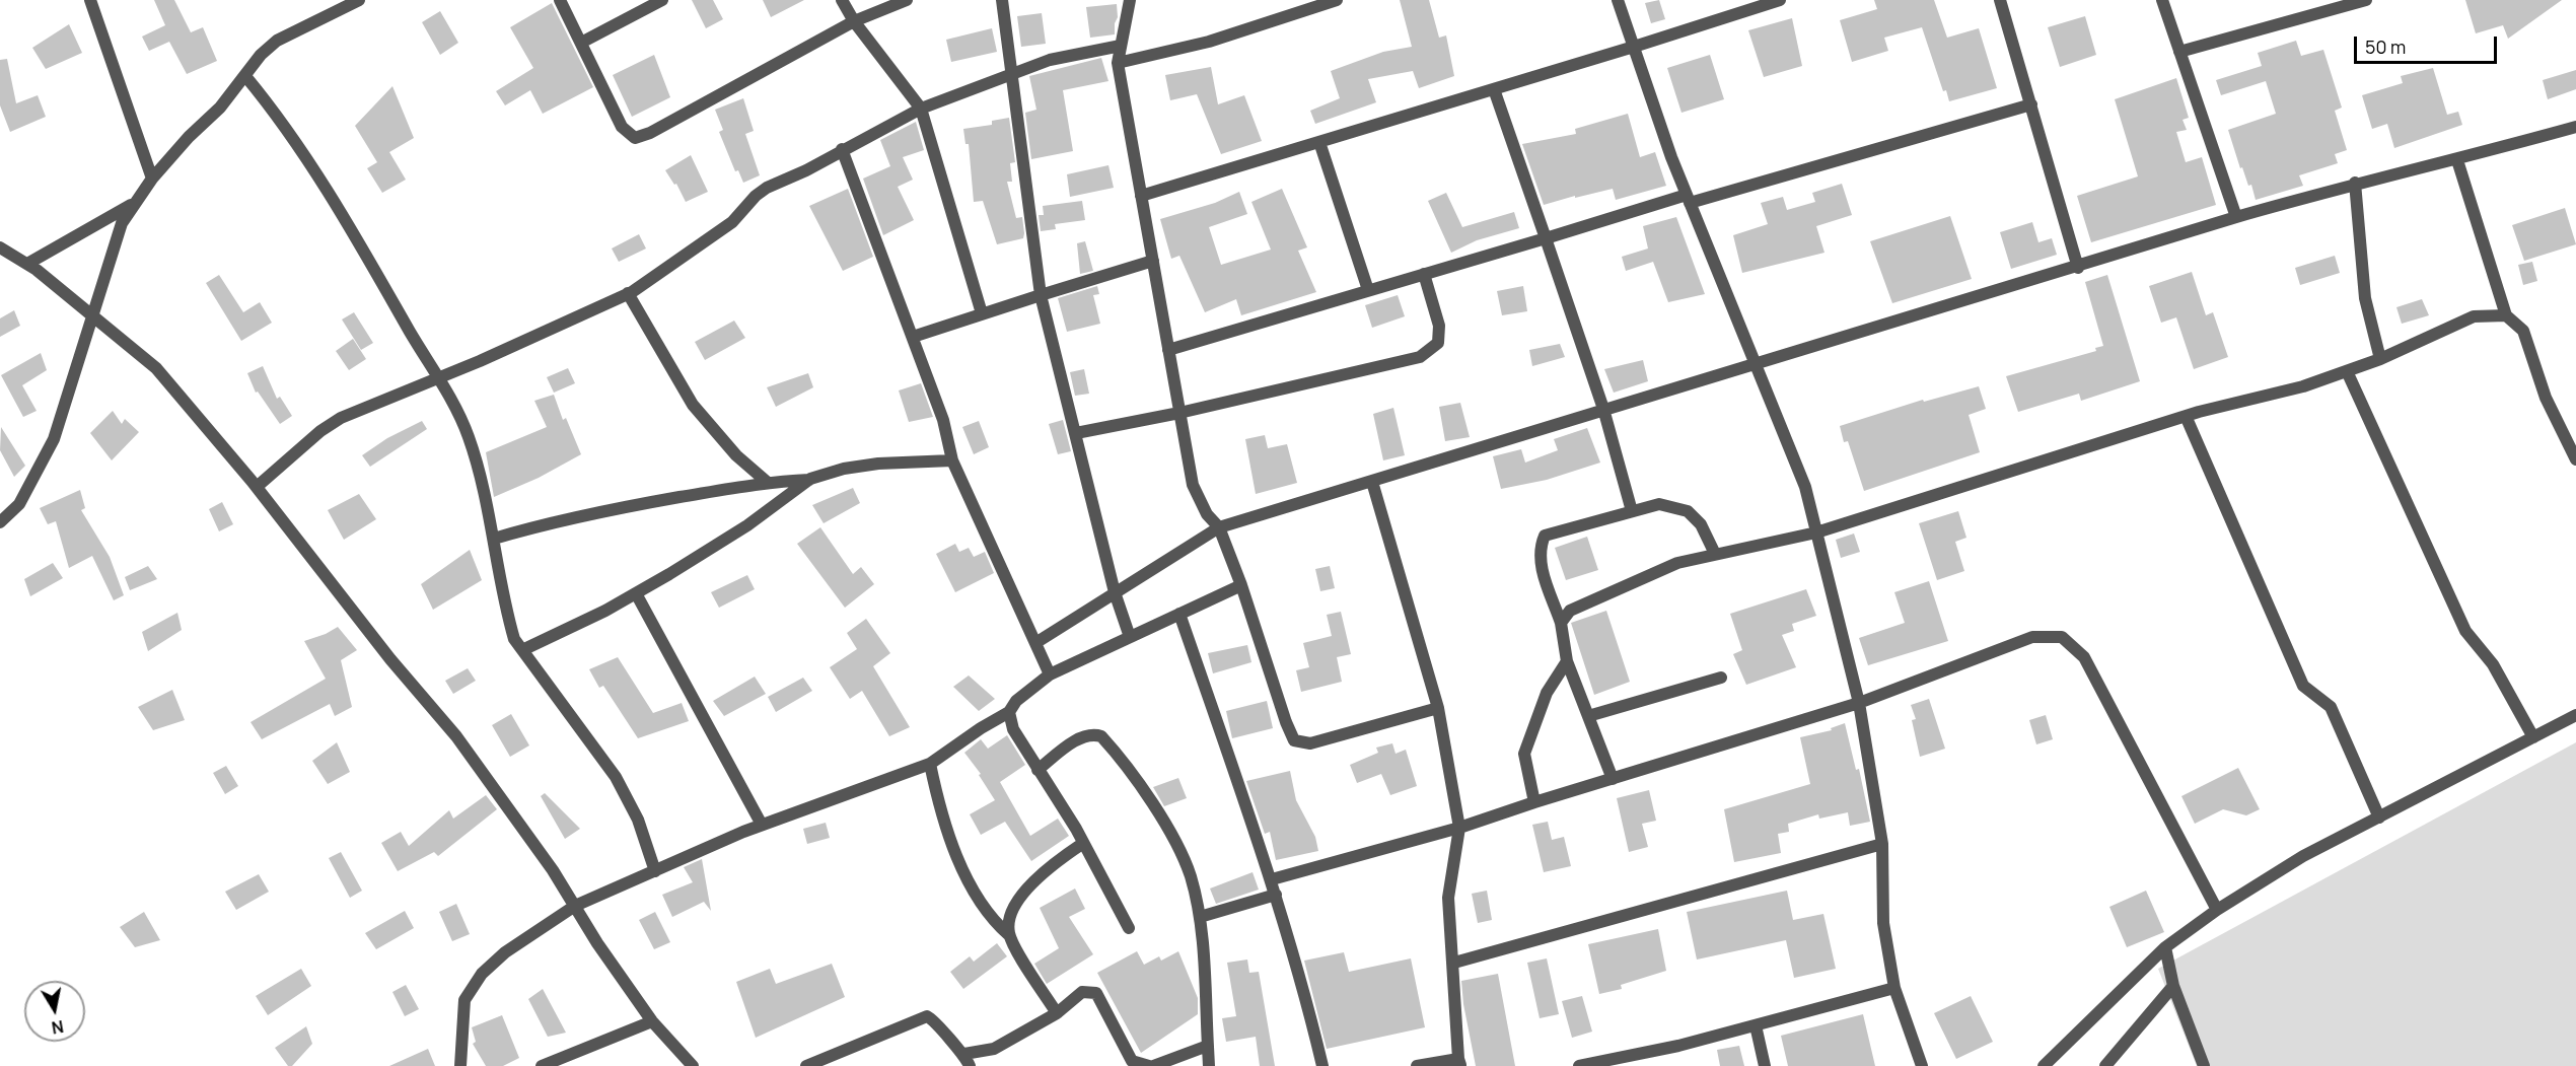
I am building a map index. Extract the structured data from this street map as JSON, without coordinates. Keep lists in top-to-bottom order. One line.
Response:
{"scale_bar":"50 m","north":"bottom"}
